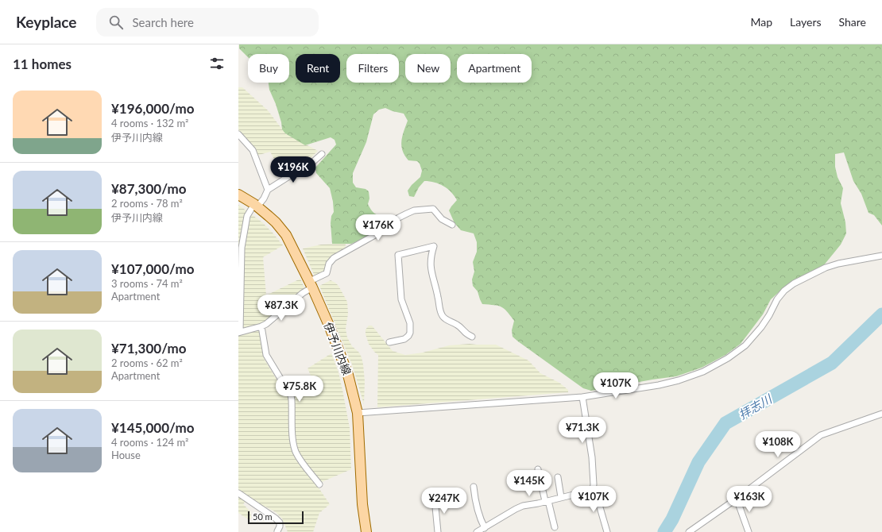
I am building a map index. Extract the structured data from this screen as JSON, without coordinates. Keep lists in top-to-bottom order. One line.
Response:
{"streets":{"main road":["伊予川内線"]},"water":["拝志川"],"scale_bar":"50 m","page":{"header":"Keyplace","search":"Search here","nav":["Map","Layers","Share"],"heading":"11 homes","chip":["Buy","Rent","Filters","New","Apartment"],"list":[{"name":"¥196,000/mo","note":"4 rooms · 132 m² · 伊予川内線"},{"name":"¥87,300/mo","note":"2 rooms · 78 m² · 伊予川内線"},{"name":"¥107,000/mo","note":"3 rooms · 74 m² · Apartment"},{"name":"¥71,300/mo","note":"2 rooms · 62 m² · Apartment"},{"name":"¥145,000/mo","note":"4 rooms · 124 m² · House"}],"price":["¥196K","¥176K","¥87.3K","¥107K","¥75.8K","¥71.3K","¥108K","¥145K","¥107K","¥163K","¥247K"],"scale":"50 m"}}
